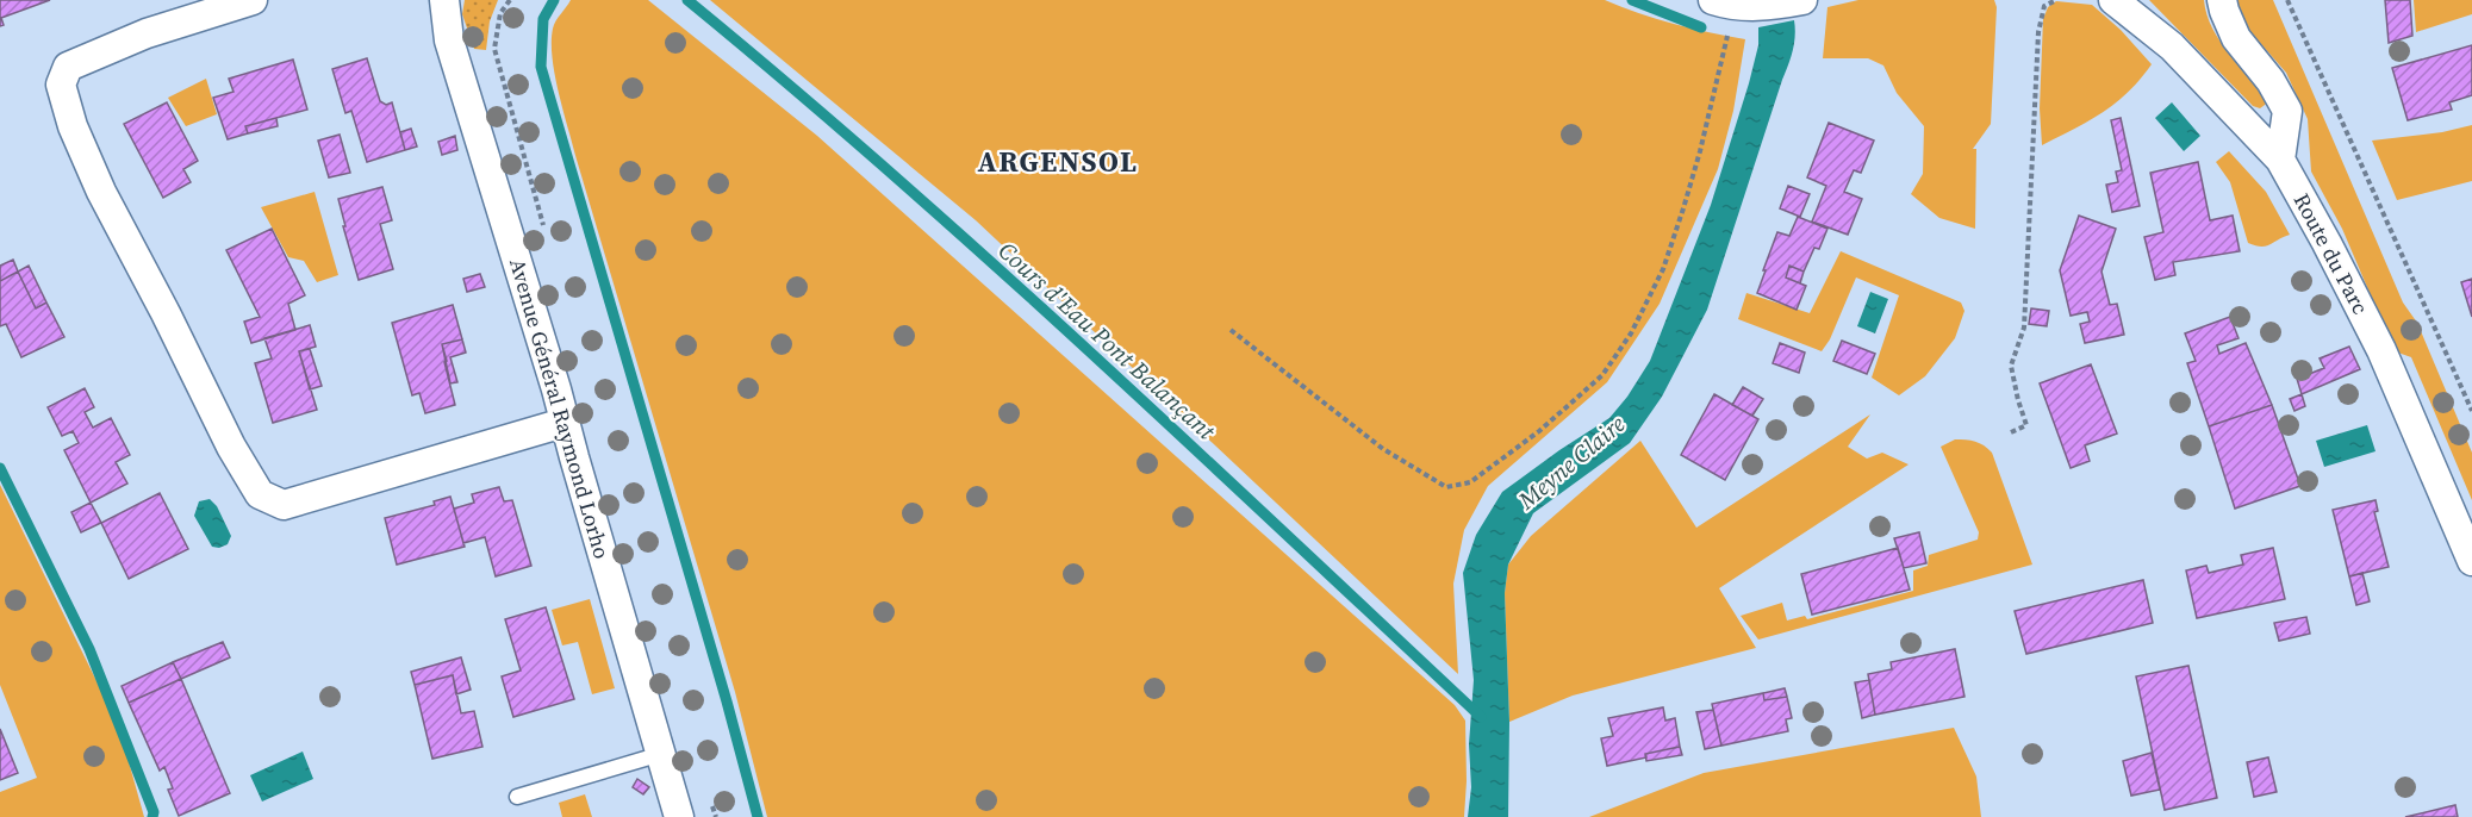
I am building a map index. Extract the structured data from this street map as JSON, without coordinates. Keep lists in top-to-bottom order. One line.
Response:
{"streets":{"street":["Route du Parc","Avenue Général Raymond Lorho"]},"districts":["ARGENSOL"],"water":["Cours d'Eau Pont Balançant","Meyne Claire"]}
